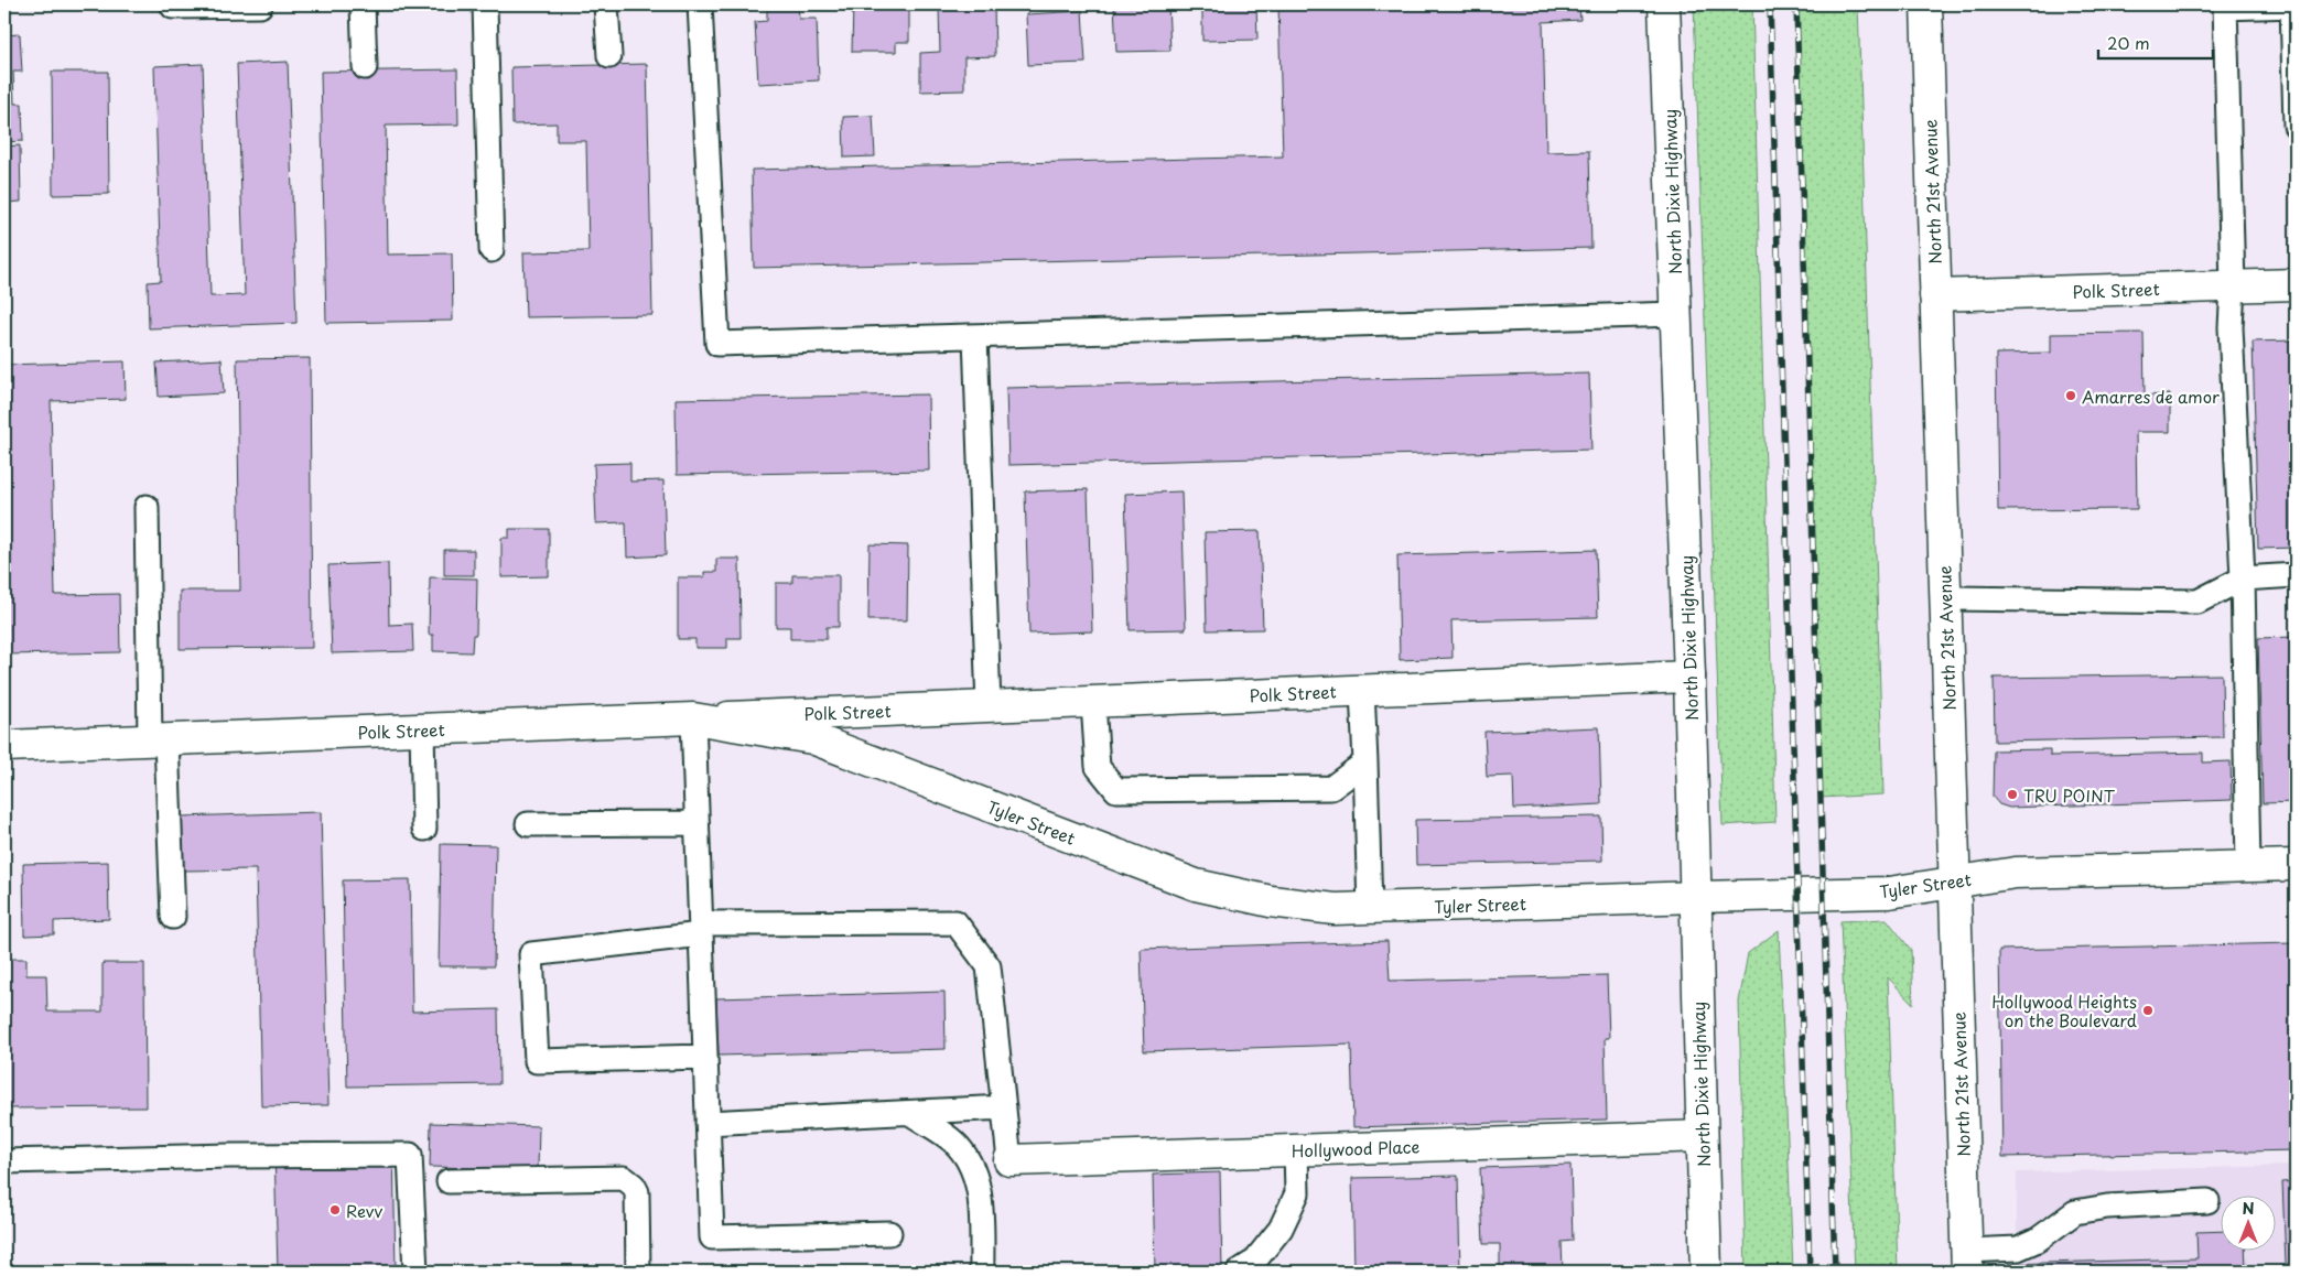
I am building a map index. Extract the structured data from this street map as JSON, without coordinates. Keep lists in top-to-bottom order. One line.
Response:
{"streets":{"main road":["North Dixie Highway","North 21st Avenue","Polk Street","Tyler Street","Hollywood Place"]},"crossings":[["North Dixie Highway","Polk Street"],["North Dixie Highway","Tyler Street"],["North Dixie Highway","Hollywood Place"],["North 21st Avenue","Polk Street"],["North 21st Avenue","Tyler Street"],["Polk Street","Tyler Street"]],"places":["Amarres de amor","TRU POINT","Hollywood Heights on the Boulevard","Revv"],"scale_bar":"20 m","north":"top"}
